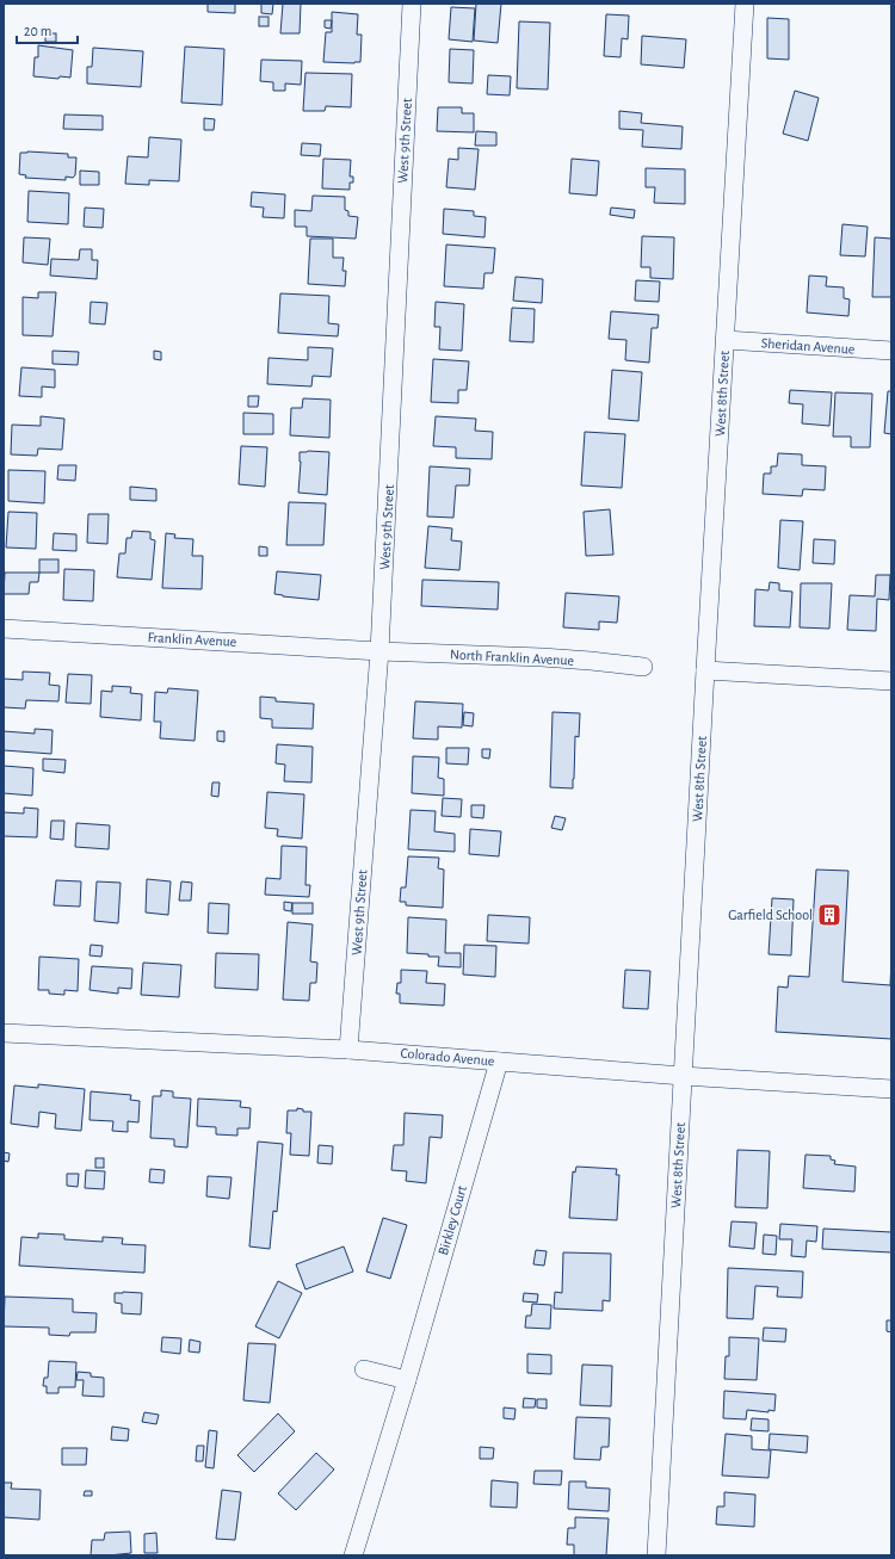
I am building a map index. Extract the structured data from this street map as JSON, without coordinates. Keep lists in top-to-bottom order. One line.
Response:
{"streets":{"street":["West 9th Street","Sheridan Avenue","West 8th Street","Franklin Avenue","North Franklin Avenue","Colorado Avenue","Birkley Court"]},"crossings":[["West 9th Street","Franklin Avenue"],["West 9th Street","North Franklin Avenue"],["West 9th Street","Colorado Avenue"],["Sheridan Avenue","West 8th Street"],["West 8th Street","Colorado Avenue"],["Franklin Avenue","North Franklin Avenue"],["Colorado Avenue","Birkley Court"]],"places":{"building":["Garfield School"]},"scale_bar":"20 m"}
